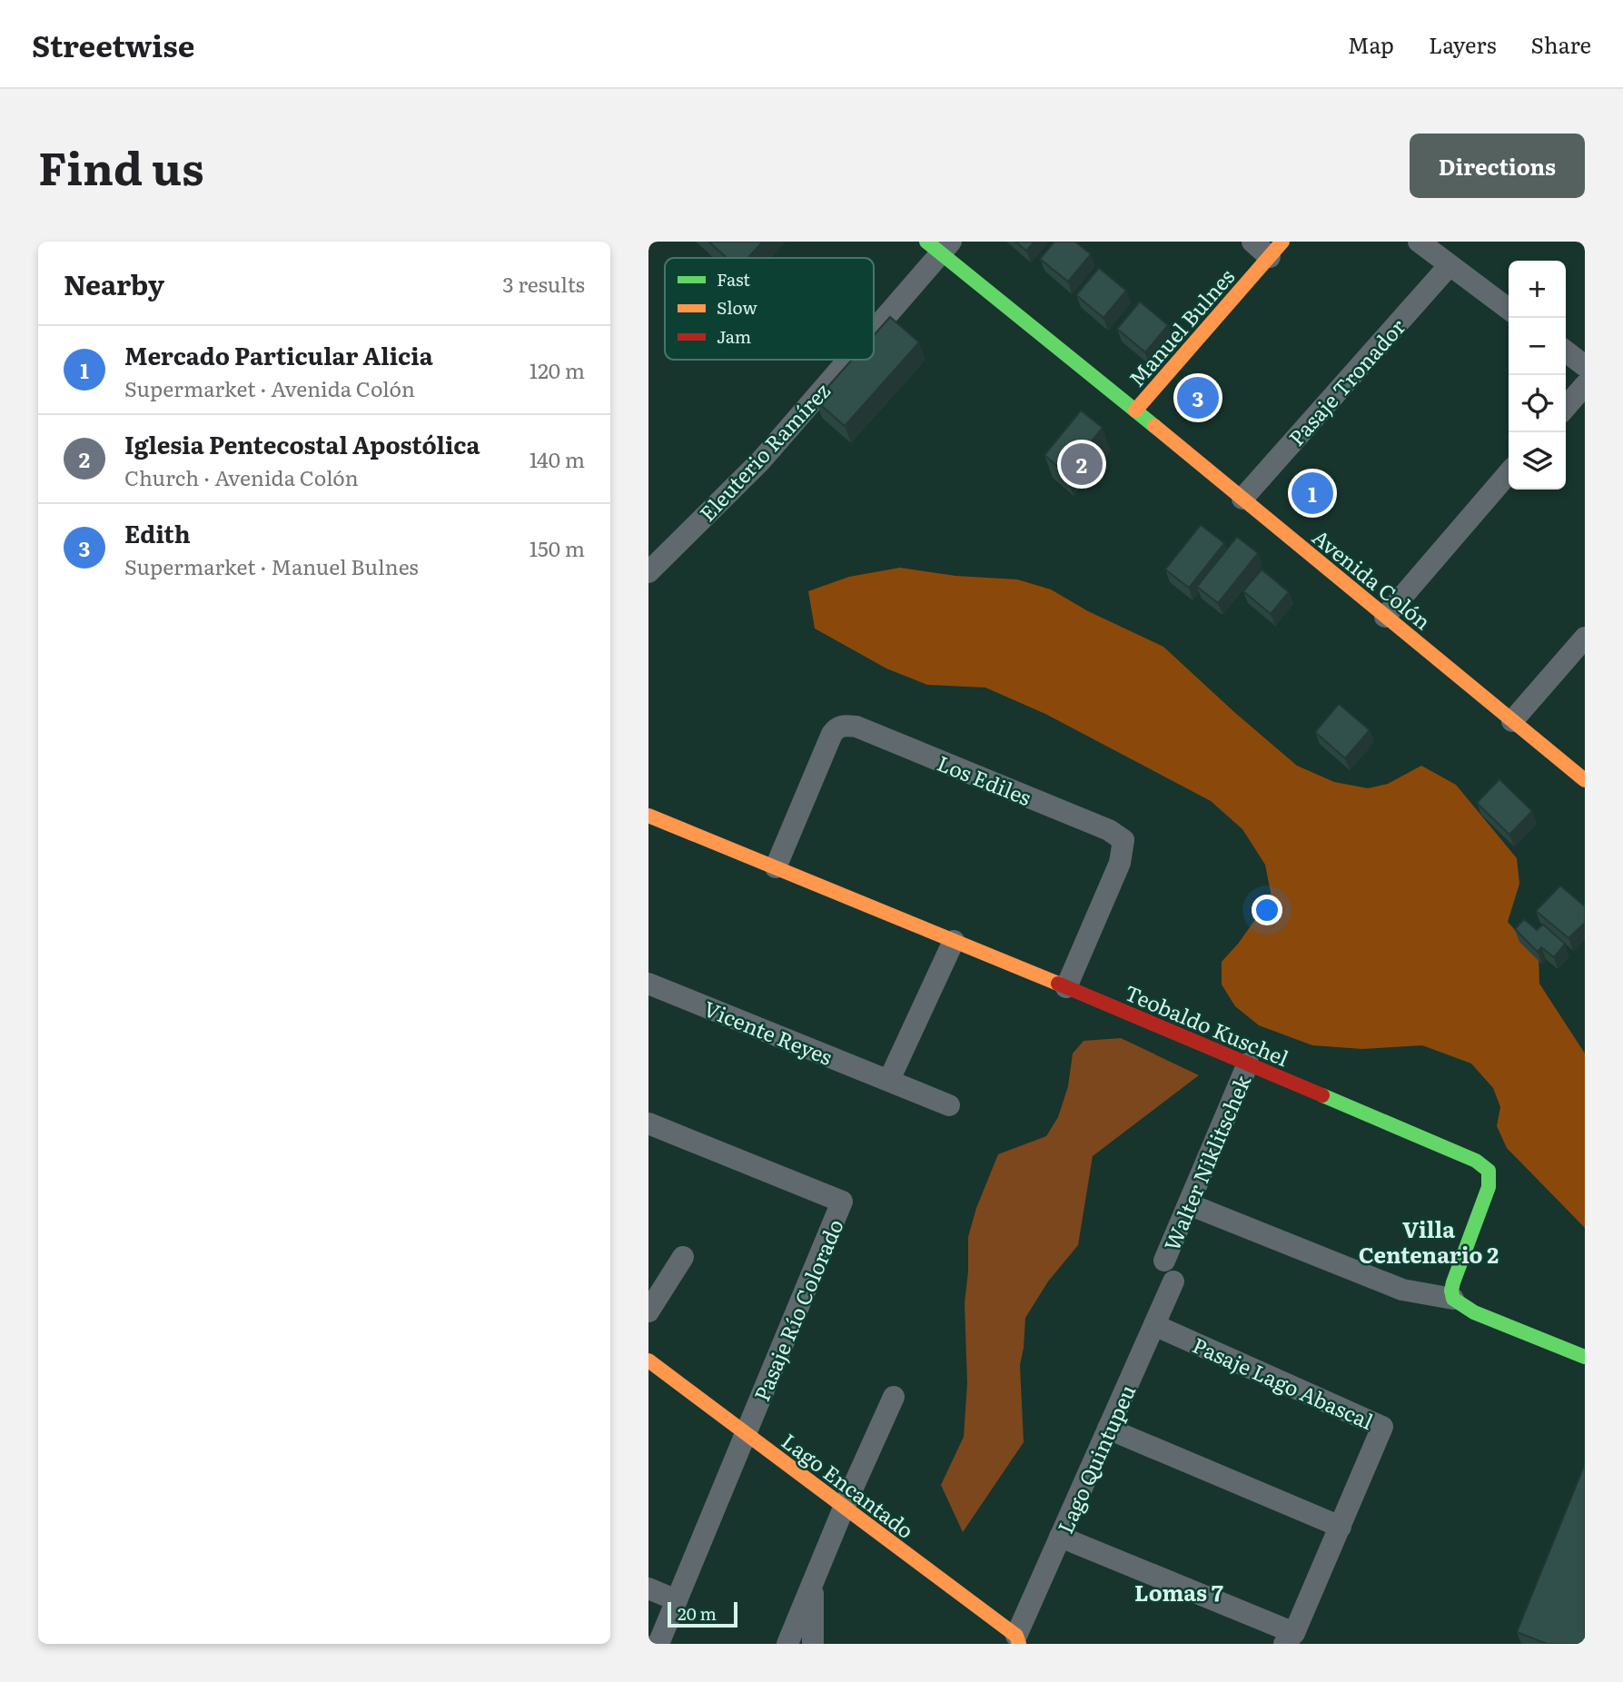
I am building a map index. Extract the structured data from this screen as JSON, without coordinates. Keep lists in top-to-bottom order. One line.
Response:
{"streets":{"street":["Manuel Bulnes","Pasaje Tronador","Eleuterio Ramírez","Avenida Colón","Los Ediles","Teobaldo Kuschel","Vicente Reyes","Walter Niklitschek","Pasaje Río Colorado","Pasaje Lago Abascal","Lago Quintupeu","Lago Encantado"]},"crossings":[["Manuel Bulnes","Avenida Colón"],["Pasaje Tronador","Avenida Colón"],["Eleuterio Ramírez","Avenida Colón"],["Los Ediles","Teobaldo Kuschel"],["Teobaldo Kuschel","Walter Niklitschek"],["Pasaje Río Colorado","Lago Encantado"],["Pasaje Lago Abascal","Lago Quintupeu"],["Lago Quintupeu","Lago Encantado"]],"districts":["Villa Centenario 2","Lomas 7"],"legend":["Fast","Slow","Jam"],"scale_bar":"20 m","page":{"header":"Streetwise","nav":["Map","Layers","Share"],"title":"Find us","buttons":"Directions","heading":["Nearby","3 results"],"map_buttons":["+","−"],"list":[{"mark":"1","name":"Mercado Particular Alicia","note":"Supermarket · Avenida Colón","value":"120 m"},{"mark":"2","name":"Iglesia Pentecostal Apostólica","note":"Church · Avenida Colón","value":"140 m"},{"mark":"3","name":"Edith","note":"Supermarket · Manuel Bulnes","value":"150 m"}],"pins":["3","2","1"],"scale":"20 m"}}
